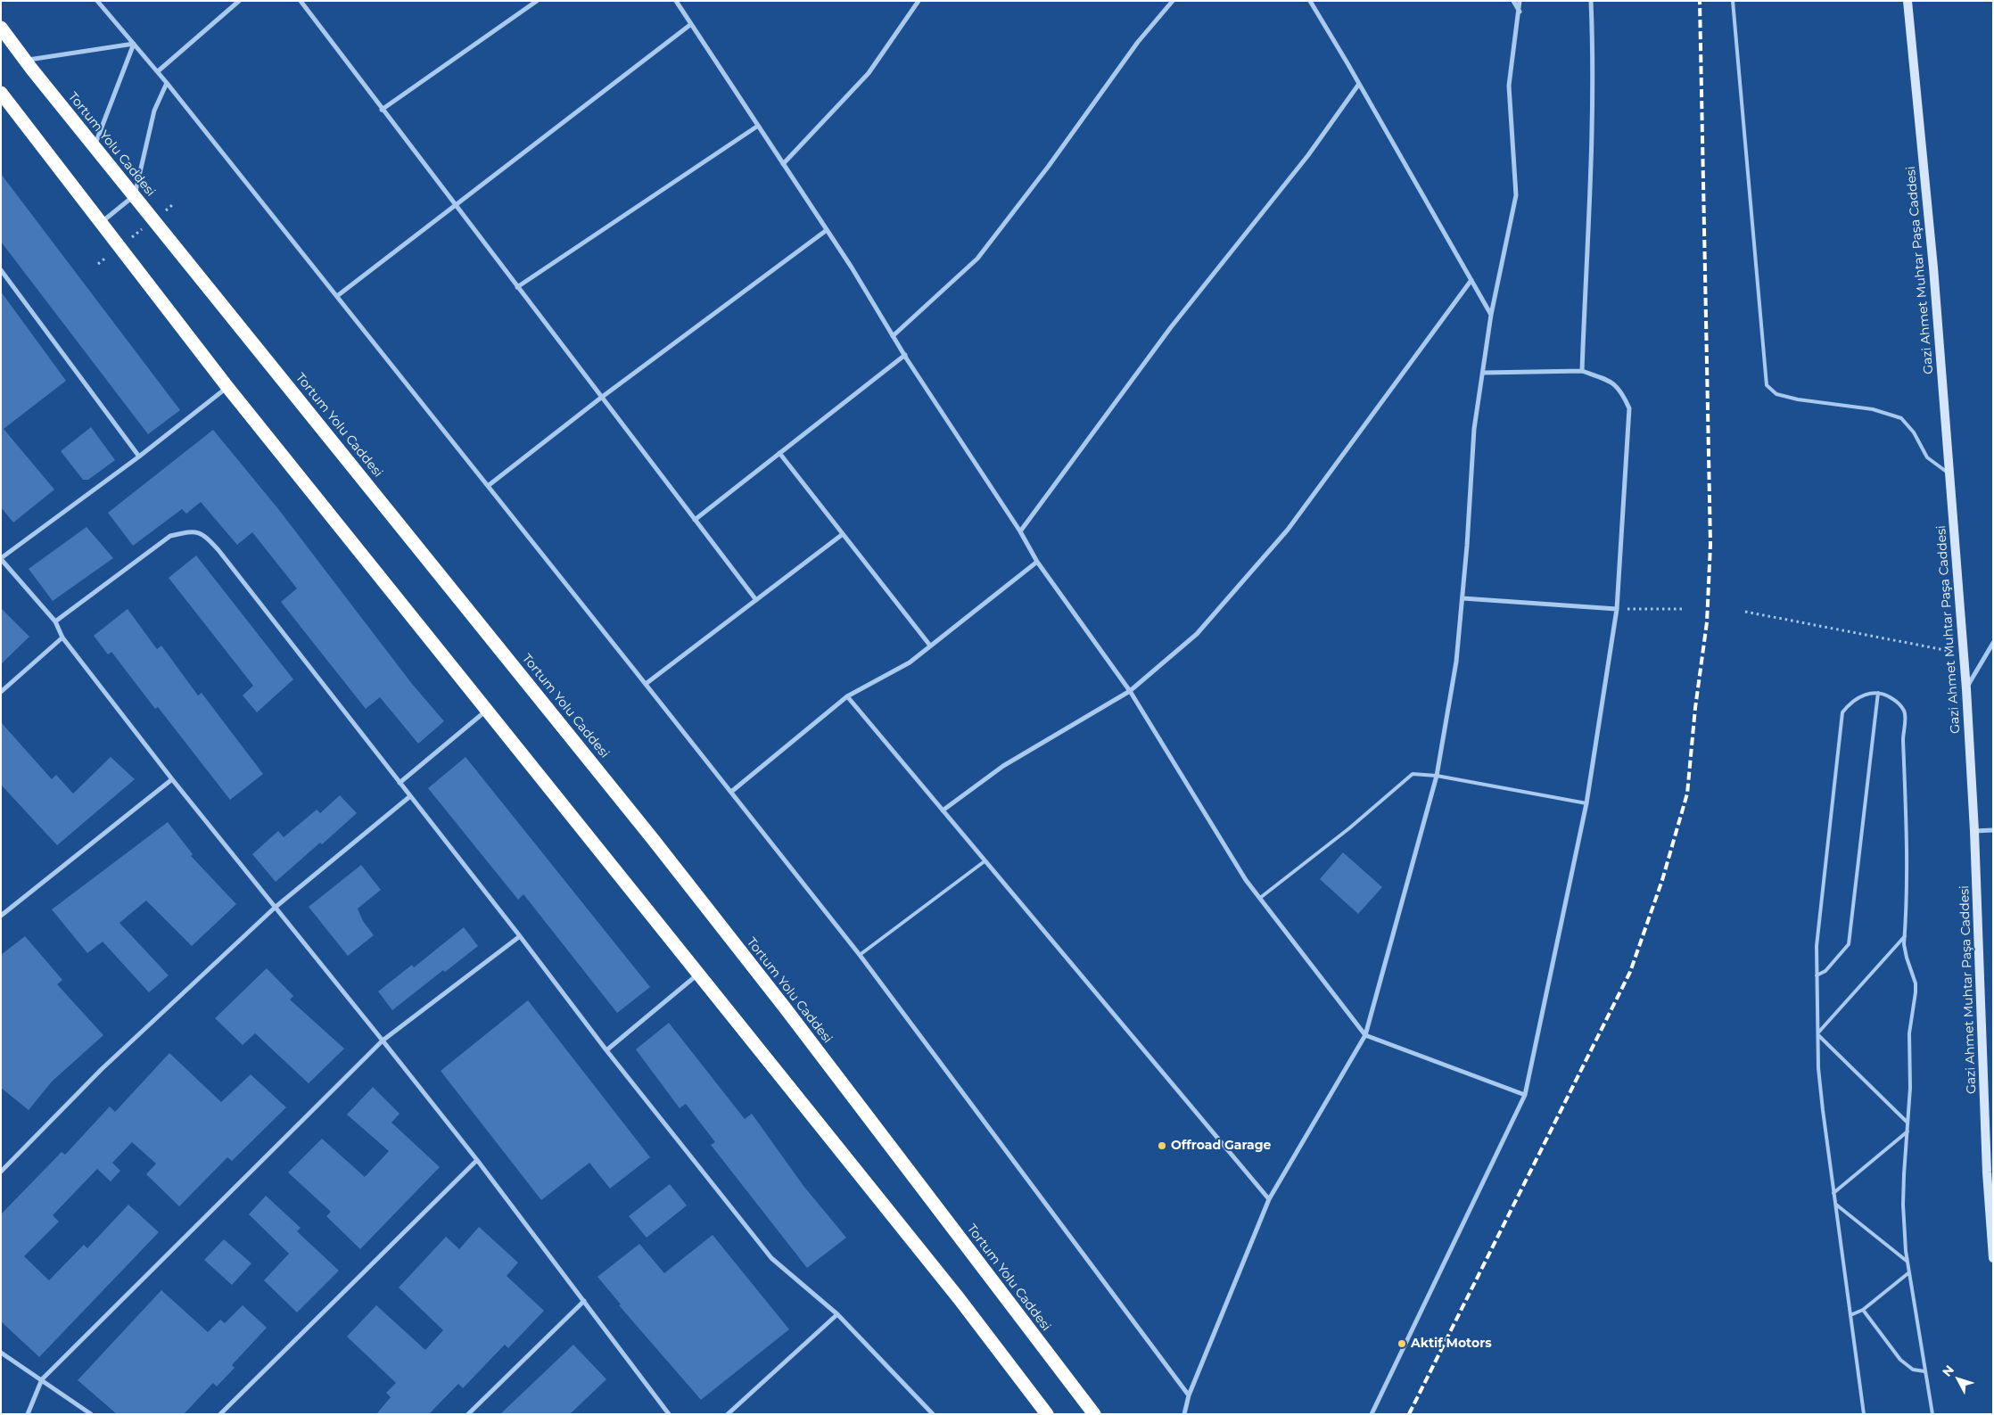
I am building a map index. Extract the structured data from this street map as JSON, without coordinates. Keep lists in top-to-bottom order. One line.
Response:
{"streets":{"highway":["Tortum Yolu Caddesi"],"street":["Gazi Ahmet Muhtar Paşa Caddesi"]},"places":["Offroad Garage","Aktif Motors"],"north":"top left"}
